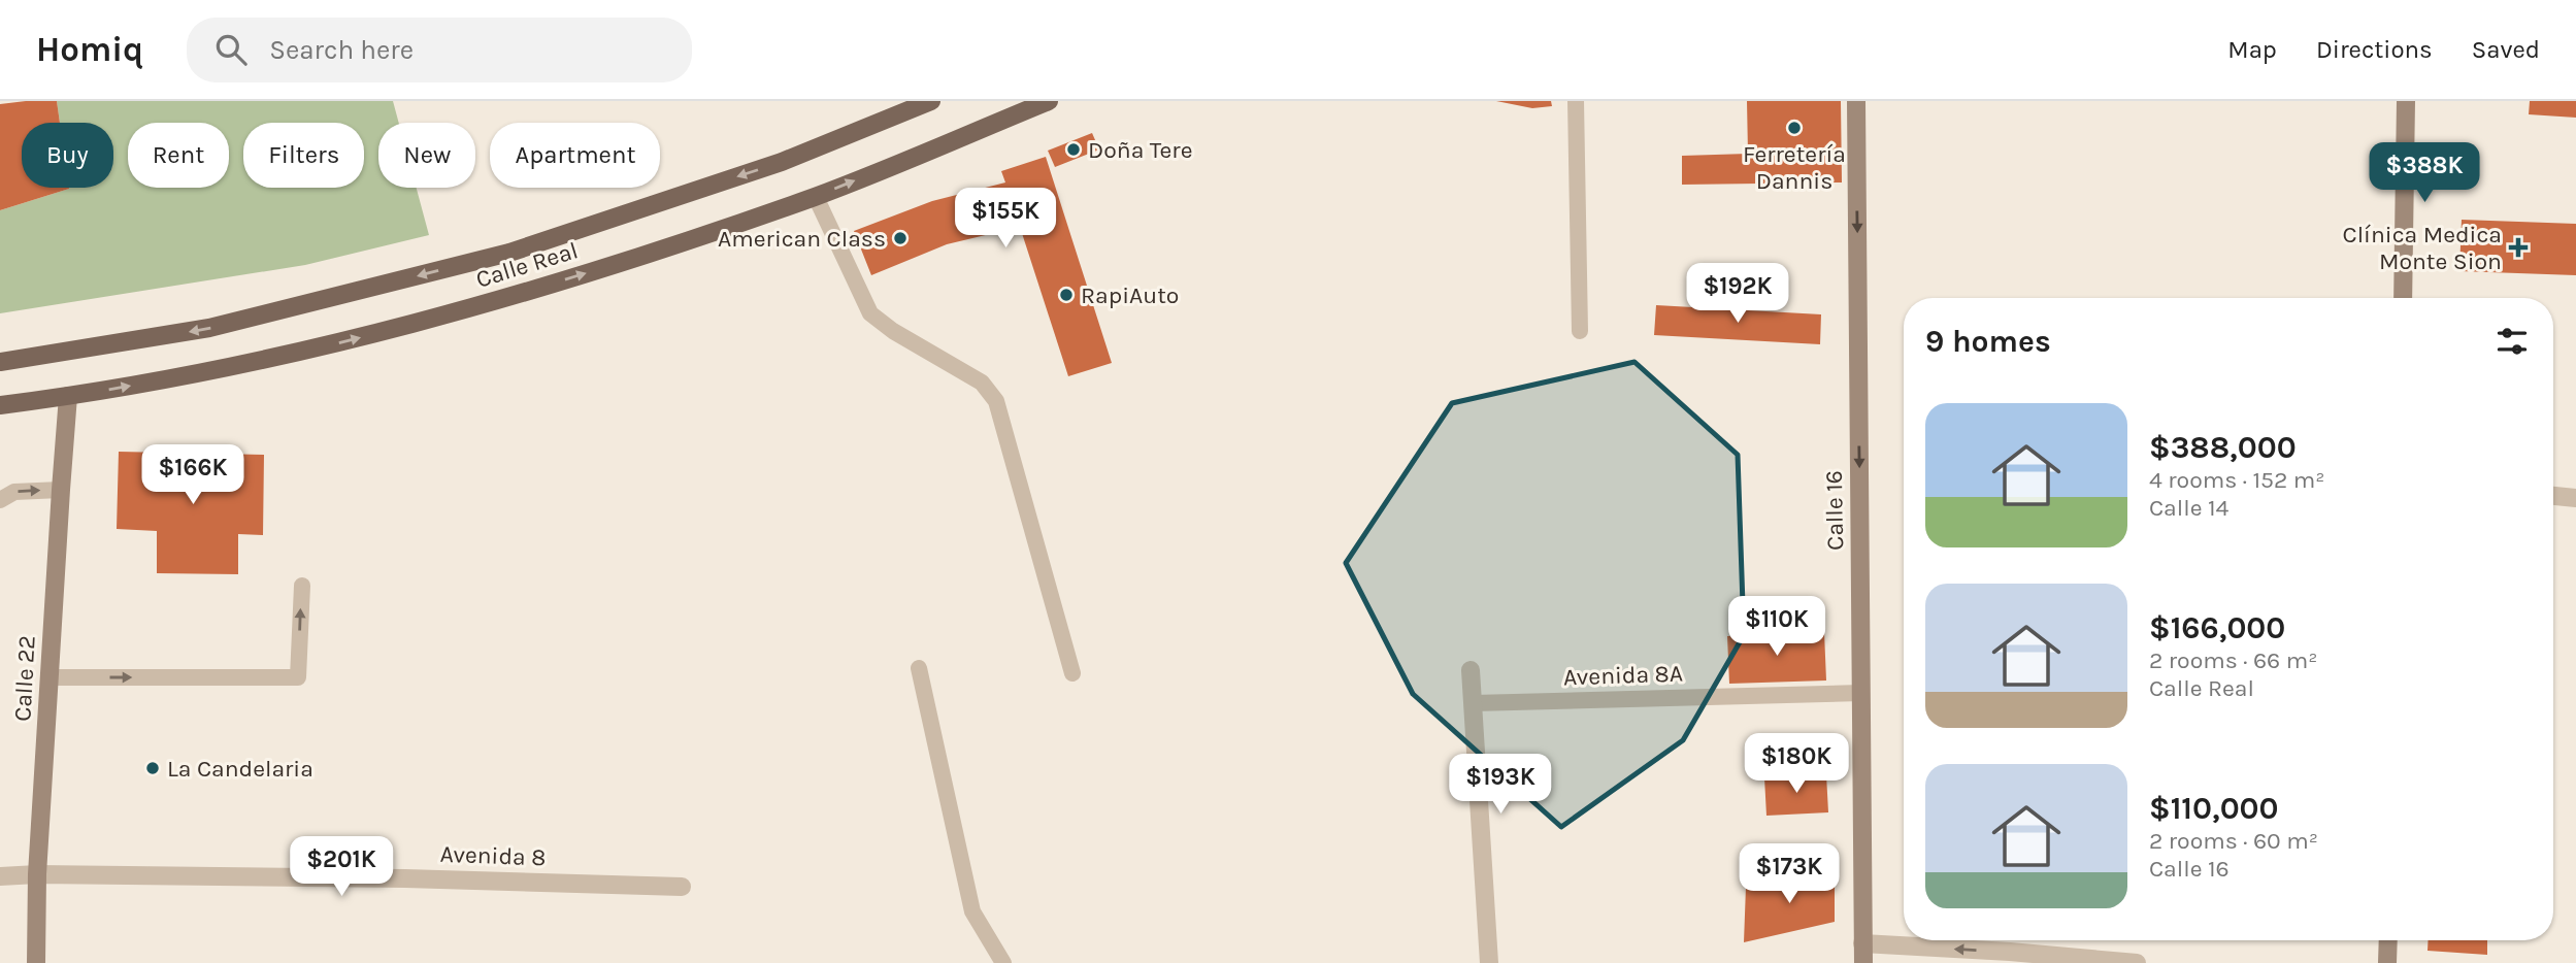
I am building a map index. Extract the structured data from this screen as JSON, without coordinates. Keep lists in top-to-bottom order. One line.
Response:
{"streets":{"main road":["Calle Real","Calle 16","Calle 22"],"street":["Avenida 8"],"lane":["Avenida 8A"]},"crossings":[["Calle Real","Calle 22"],["Calle 16","Avenida 8A"],["Calle 22","Avenida 8"]],"one_way":["Calle 16"],"places":{"other":["Ferretería Dannis","Doña Tere","American Class","RapiAuto","La Candelaria"],"health":["Clínica Medica Monte Sion"]},"page":{"header":"Homiq","search":"Search here","nav":["Map","Directions","Saved"],"chip":["Buy","Rent","Filters","New","Apartment"],"price":["$388K","$155K","$192K","$166K","$110K","$180K","$193K","$201K","$173K"],"heading":"9 homes","list":[{"name":"$388,000","note":"4 rooms · 152 m² · Calle 14"},{"name":"$166,000","note":"2 rooms · 66 m² · Calle Real"},{"name":"$110,000","note":"2 rooms · 60 m² · Calle 16"}]}}
